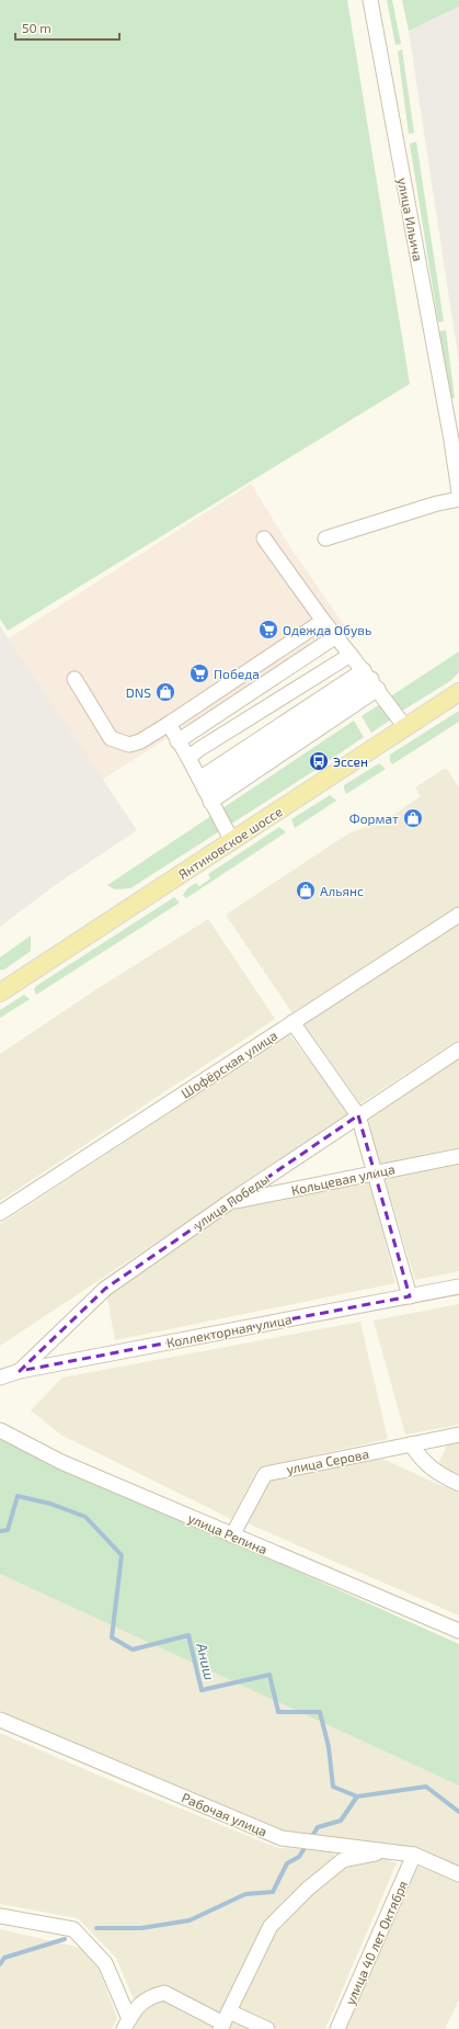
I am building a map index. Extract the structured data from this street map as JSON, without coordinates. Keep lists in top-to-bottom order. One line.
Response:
{"streets":{"main road":["Янтиковское шоссе"],"street":["улица Ильича","Шофёрская улица","Кольцевая улица","улица Победы","Коллекторная улица","улица Серова","улица Репина","Рабочая улица","улица 40 лет Октября"]},"crossings":[["Кольцевая улица","улица Победы"],["улица Победы","Коллекторная улица"],["улица Серова","улица Репина"],["Рабочая улица","улица 40 лет Октября"]],"water":["Аниш"],"places":{"supermarket":["Одежда Обувь","Победа"],"shop":["DNS","Формат","Альянс"],"bus stop":["Эссен"]},"scale_bar":"50 m"}
